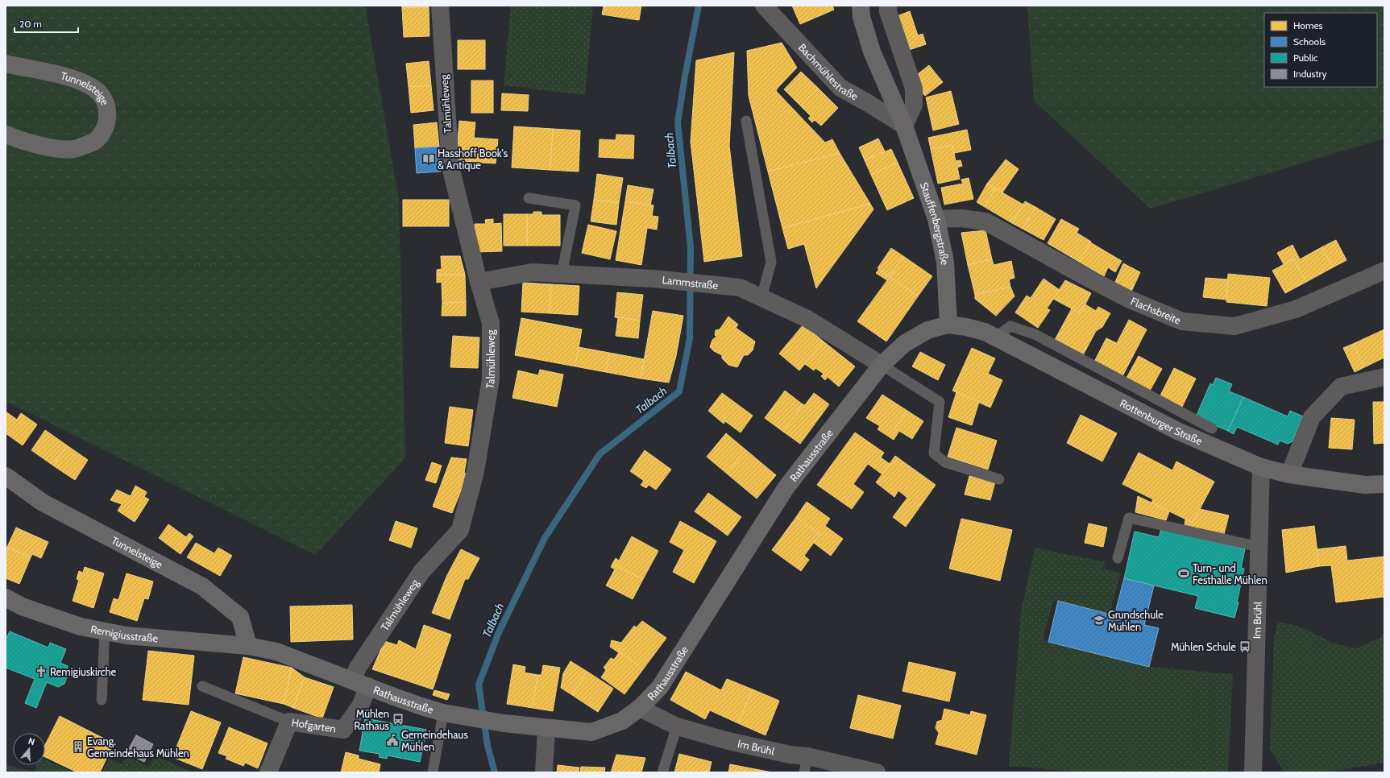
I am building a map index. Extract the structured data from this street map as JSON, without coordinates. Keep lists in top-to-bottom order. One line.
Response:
{"streets":{"main road":["Tunnelsteige","Stauffenbergstraße","Rottenburger Straße","Rathausstraße","Remigiusstraße"],"street":["Bachmühlestraße","Talmühleweg","Lammstraße","Flachsbreite","Im Brühl","Hofgarten"]},"crossings":[["Bachmühlestraße","Stauffenbergstraße"],["Tunnelsteige","Rathausstraße"],["Tunnelsteige","Remigiusstraße"],["Talmühleweg","Lammstraße"],["Talmühleweg","Rathausstraße"],["Talmühleweg","Hofgarten"],["Stauffenbergstraße","Flachsbreite"],["Stauffenbergstraße","Rottenburger Straße"],["Stauffenbergstraße","Rathausstraße"],["Lammstraße","Rathausstraße"],["Rottenburger Straße","Rathausstraße"],["Rottenburger Straße","Im Brühl"],["Rathausstraße","Im Brühl"],["Rathausstraße","Remigiusstraße"],["Rathausstraße","Hofgarten"]],"water":["Talbach"],"places":{"library":["Hasshoff Book's & Antique"],"sports":["Turn- und Festhalle Mühlen"],"school or university":["Grundschule Mühlen"],"bus stop":["Mühlen Schule","Mühlen Rathaus"],"church":["Remigiuskirche"],"public building":["Gemeindehaus Mühlen"],"building":["Evang. Gemeindehaus Mühlen"]},"legend":["Homes","Schools","Public","Industry"],"scale_bar":"20 m","north":"top"}
